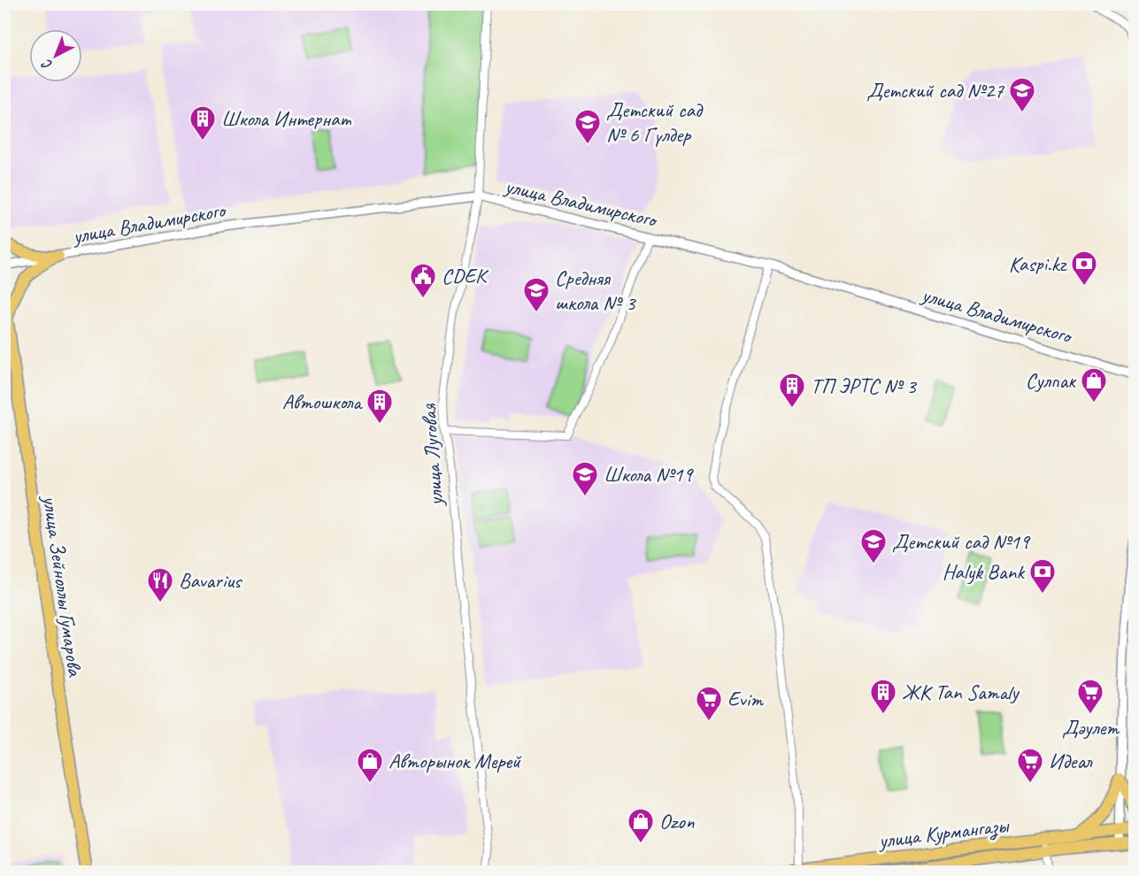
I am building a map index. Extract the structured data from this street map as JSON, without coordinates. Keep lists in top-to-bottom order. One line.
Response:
{"streets":{"main road":["улица Зейноллы Гумарова","улица Курмангазы"],"street":["улица Владимирского","улица Луговая"]},"crossings":[["улица Владимирского","улица Луговая"]],"places":{"school or university":["Детский сад №27","Детский сад № 6 Гүлдер","Средняя школа № 3","Школа №19","Детский сад №19"],"building":["Школа Интернат","ТП ЭРТС № 3","Автошкола","ЖК Tan Samaly"],"bank":["Kaspi.kz","Halyk Bank"],"public building":["CDEK"],"shop":["Сулпак","Авторынок Мерей","Ozon"],"restaurant":["Bavarius"],"supermarket":["Дәулет","Evim","Идеал"]},"north":"bottom left"}
